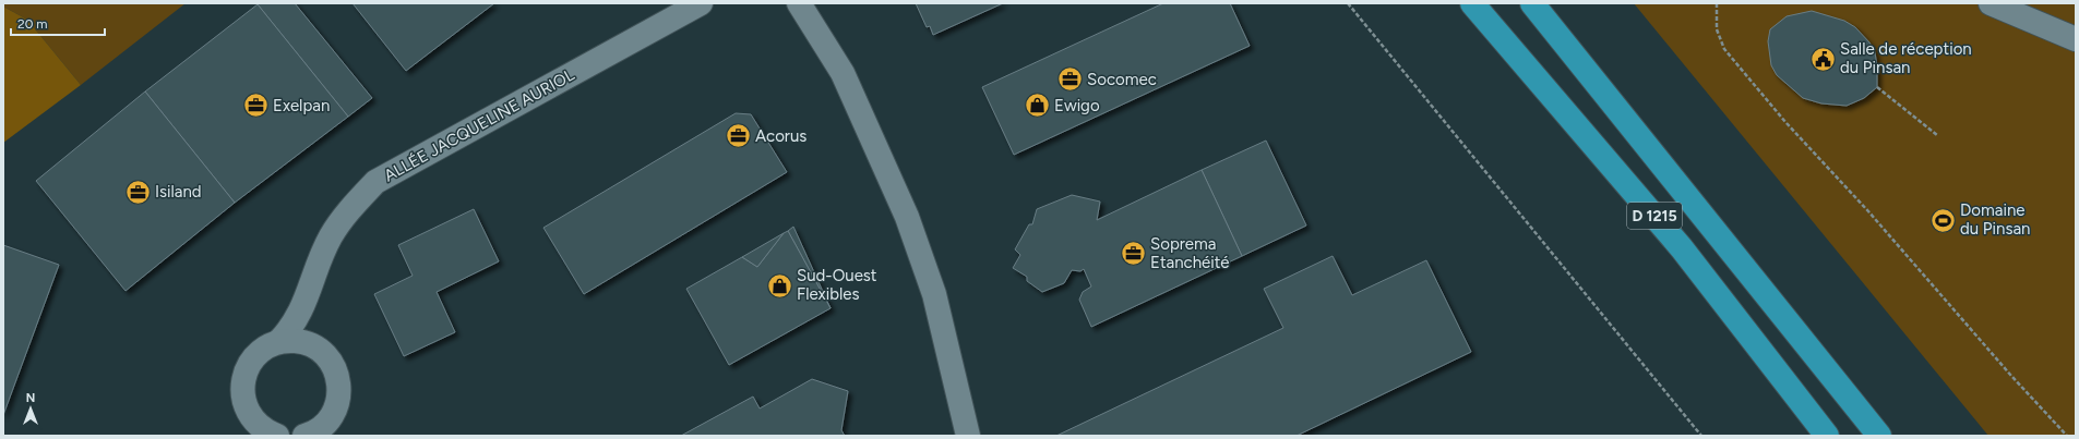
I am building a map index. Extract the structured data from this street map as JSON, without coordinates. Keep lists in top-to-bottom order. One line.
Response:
{"streets":{"highway":["D 1215"],"street":["ALLÉE JACQUELINE AURIOL"]},"places":{"public building":["Salle de réception du Pinsan"],"office":["Socomec","Exelpan","Acorus","Isiland","Soprema Etanchéité"],"shop":["Ewigo","Sud-Ouest Flexibles"],"sports":["Domaine du Pinsan"]},"scale_bar":"20 m","north":"top"}
